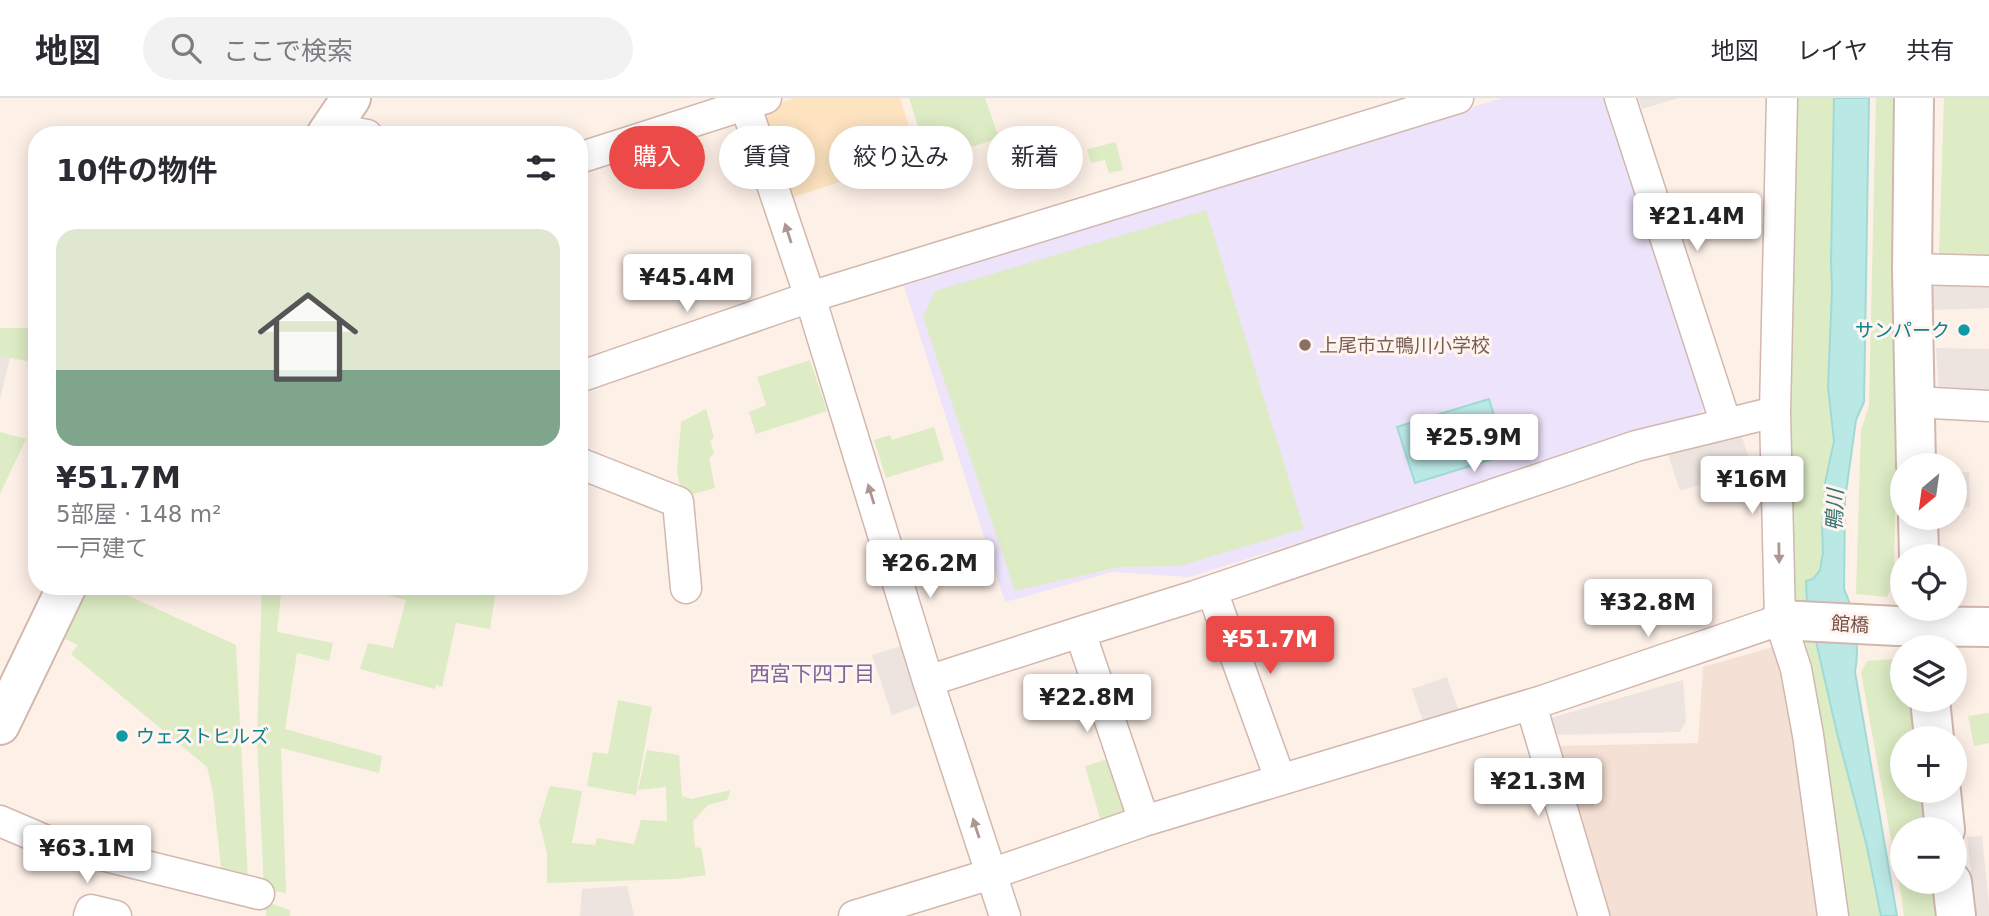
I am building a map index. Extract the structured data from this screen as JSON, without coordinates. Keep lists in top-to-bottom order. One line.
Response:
{"streets":{"street":["館橋"]},"districts":["西宮下四丁目"],"water":["鴨川"],"places":["サンパーク","上尾市立鴨川小学校","ウェストヒルズ"],"north":"bottom left","page":{"header":"地図","search":"ここで検索","nav":["地図","レイヤ","共有"],"chip":["購入","賃貸","絞り込み","新着"],"heading":"10件の物件","price":["¥21.4M","¥45.4M","¥25.9M","¥16M","¥26.2M","¥32.8M","¥51.7M","¥22.8M","¥21.3M","¥63.1M"],"list":[{"name":"¥51.7M","note":"5部屋 · 148 m² · 一戸建て"}],"map_buttons":["+","−"]}}
